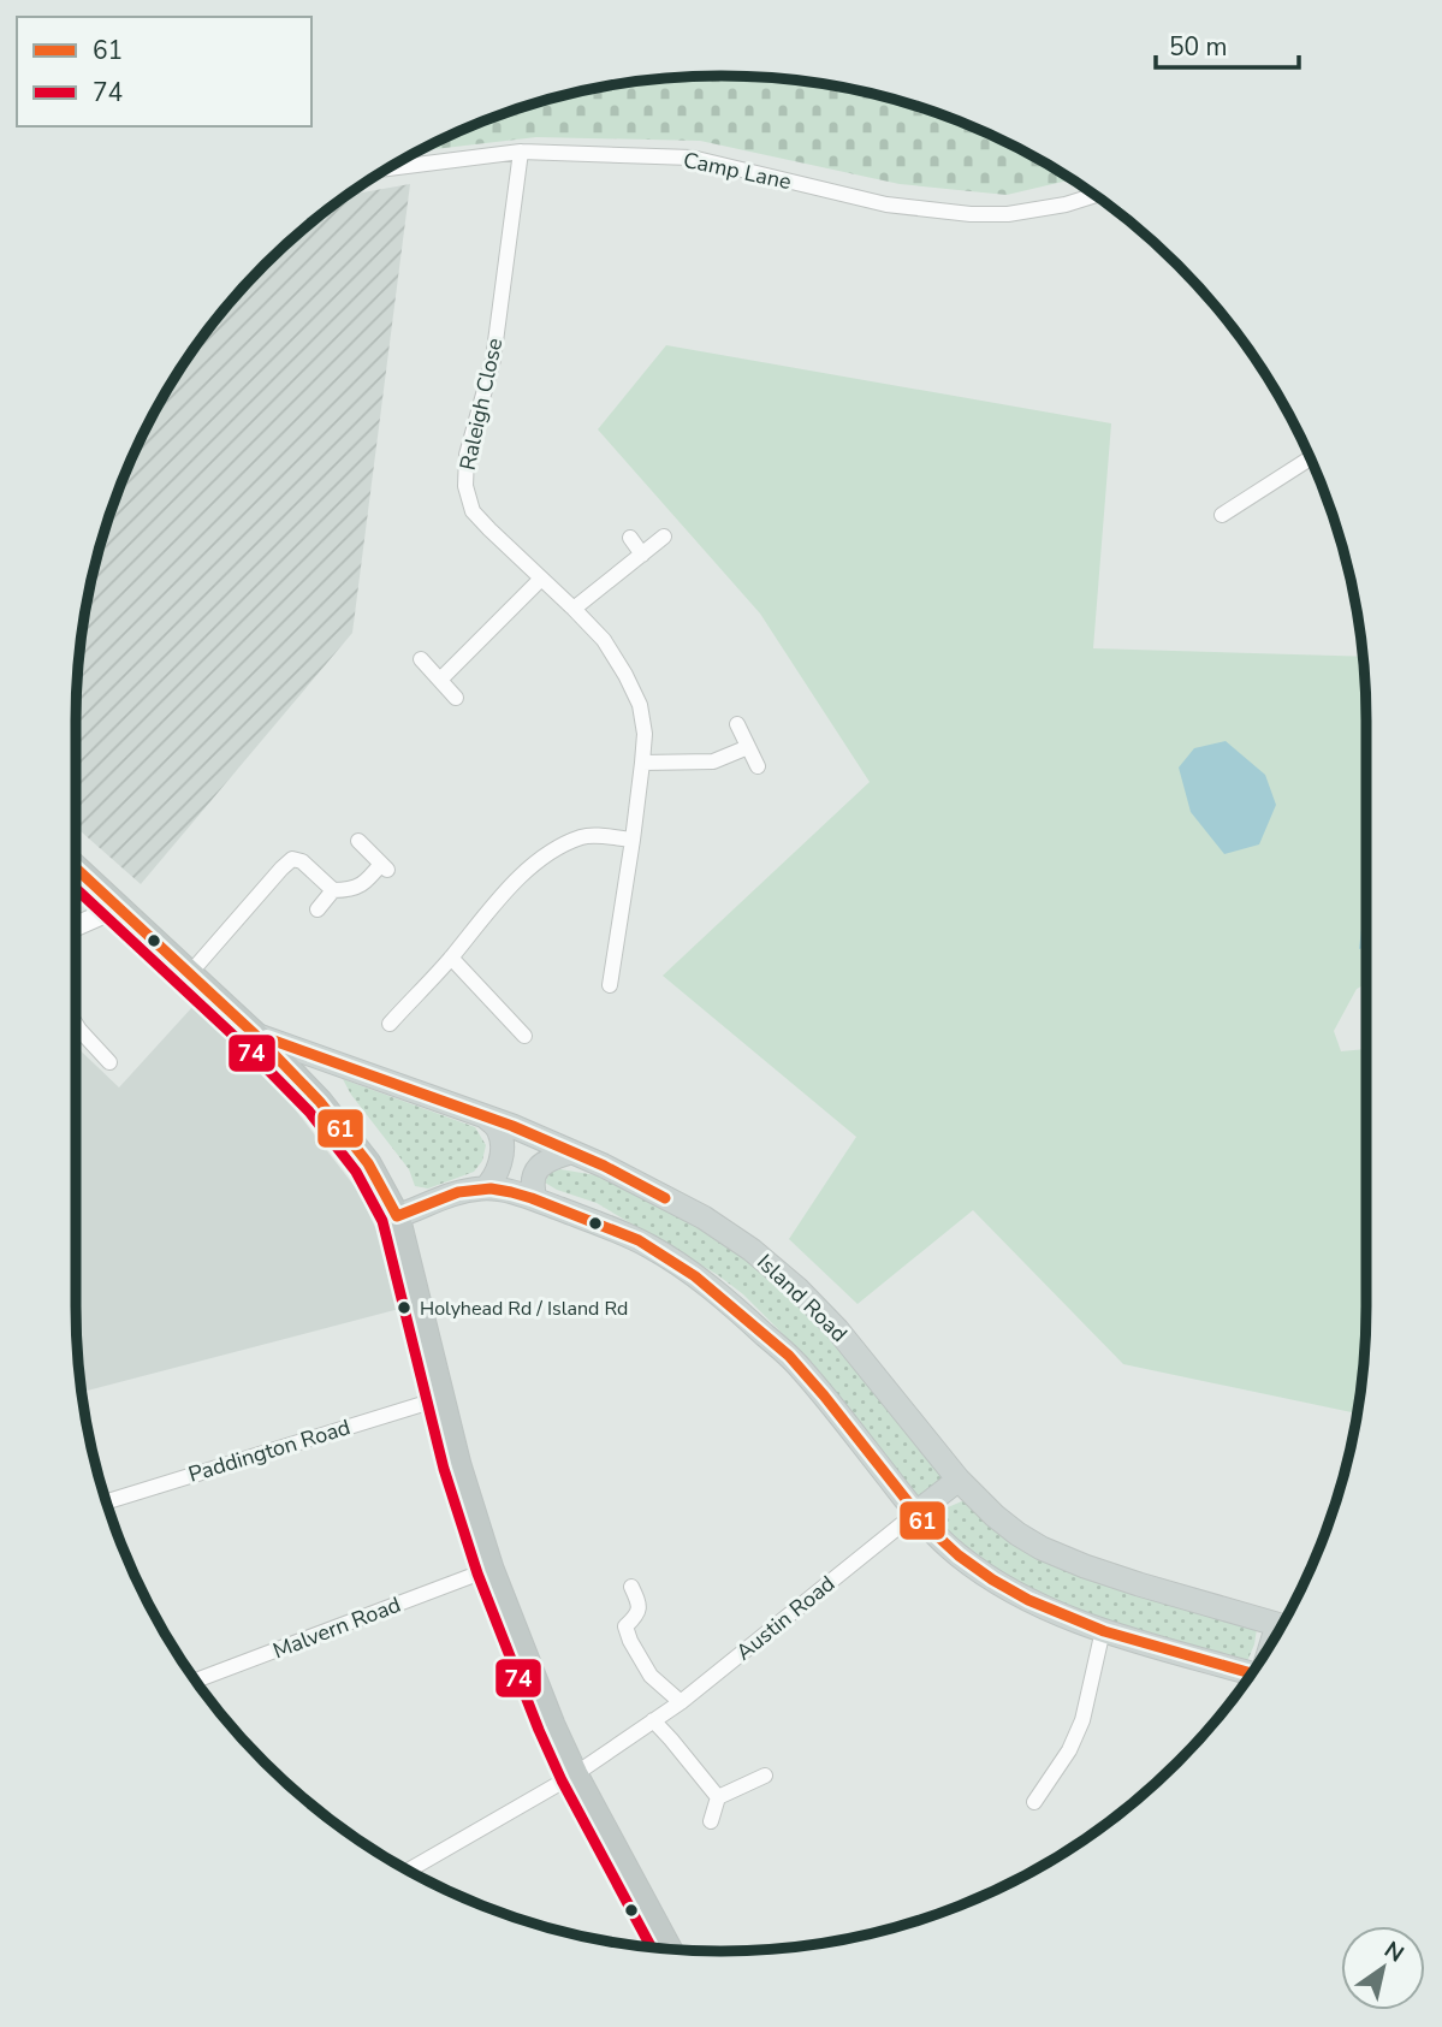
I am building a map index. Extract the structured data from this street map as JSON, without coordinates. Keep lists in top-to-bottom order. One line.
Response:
{"streets":{"main road":["Island Road"],"street":["Camp Lane","Raleigh Close","Paddington Road","Austin Road","Malvern Road"]},"crossings":[["Camp Lane","Raleigh Close"]],"places":["Holyhead Rd / Island Rd"],"lines":["transit line 61","transit line 74"],"legend":["61","74"],"scale_bar":"50 m","north":"top right"}
